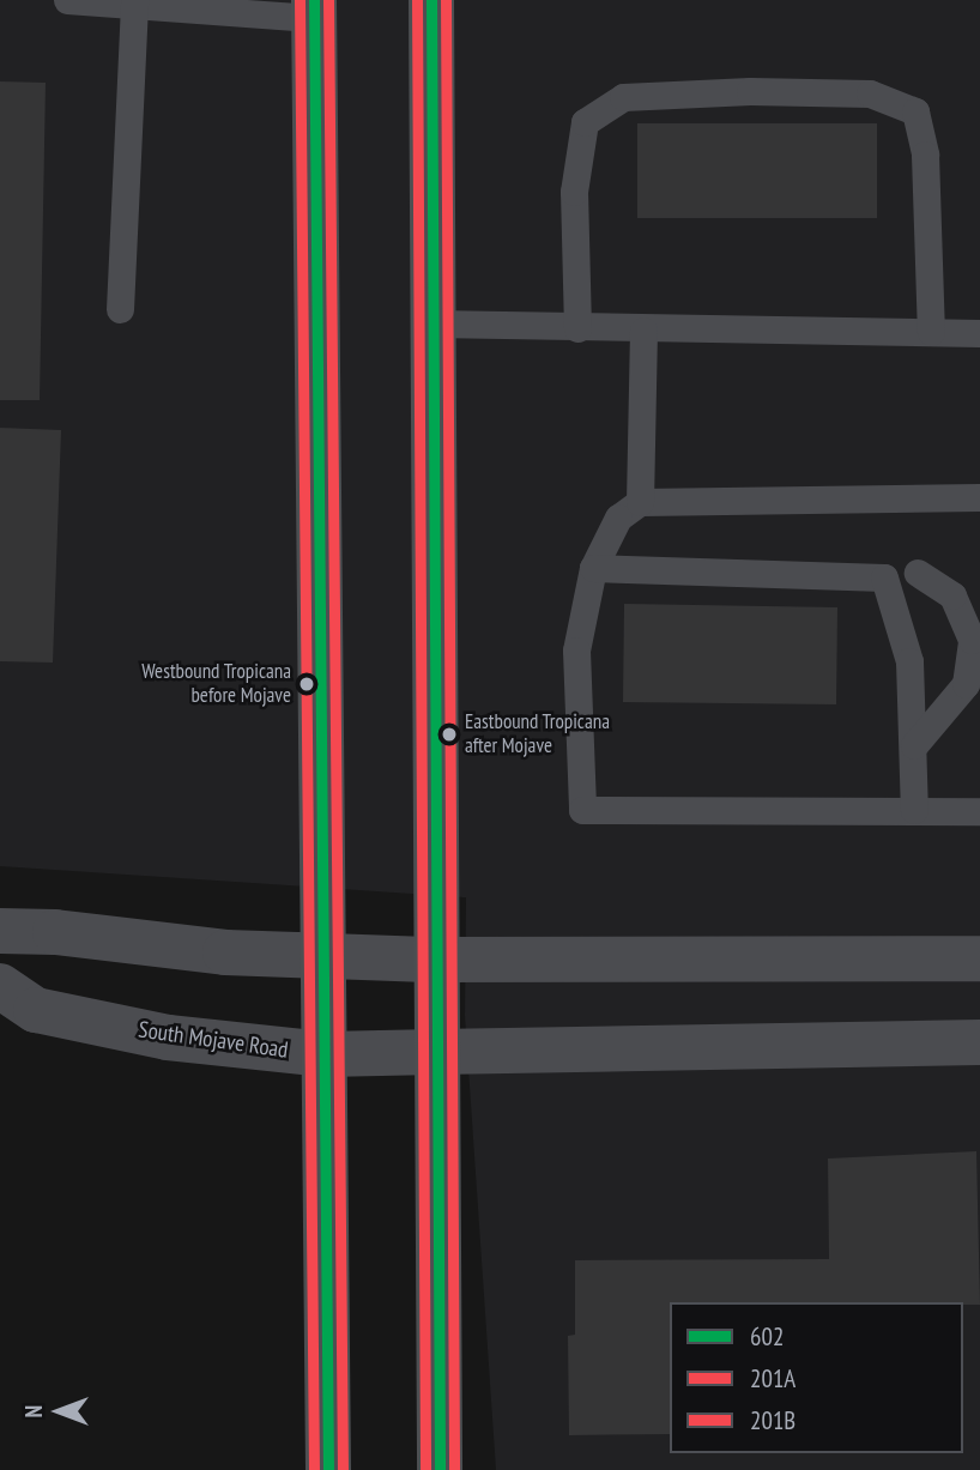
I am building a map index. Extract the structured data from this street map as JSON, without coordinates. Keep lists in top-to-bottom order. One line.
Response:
{"streets":{"street":["South Mojave Road"]},"places":["Westbound Tropicana before Mojave","Eastbound Tropicana after Mojave"],"lines":["transit line 602","transit line 201A","transit line 201B"],"legend":["602","201A","201B"],"north":"left"}
